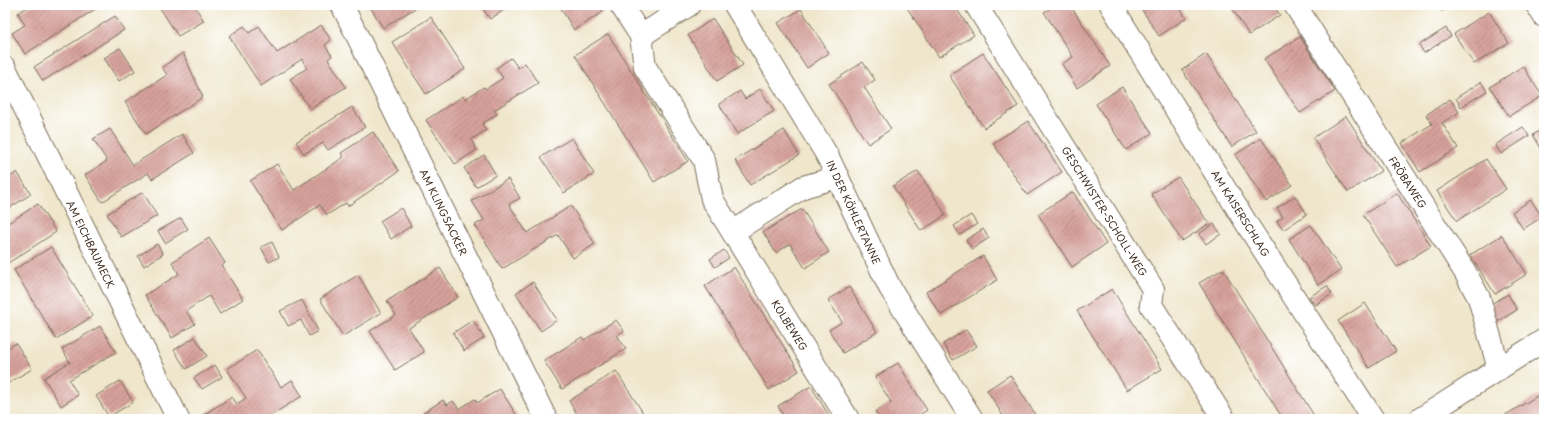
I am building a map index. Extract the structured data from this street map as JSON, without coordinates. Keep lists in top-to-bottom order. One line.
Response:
{"streets":{"street":["FRÖBAWEG","GESCHWISTER-SCHOLL-WEG","AM KLINGSACKER","IN DER KÖHLERTANNE","AM KAISERSCHLAG","AM EICHBAUMECK","KOLBEWEG"]}}
